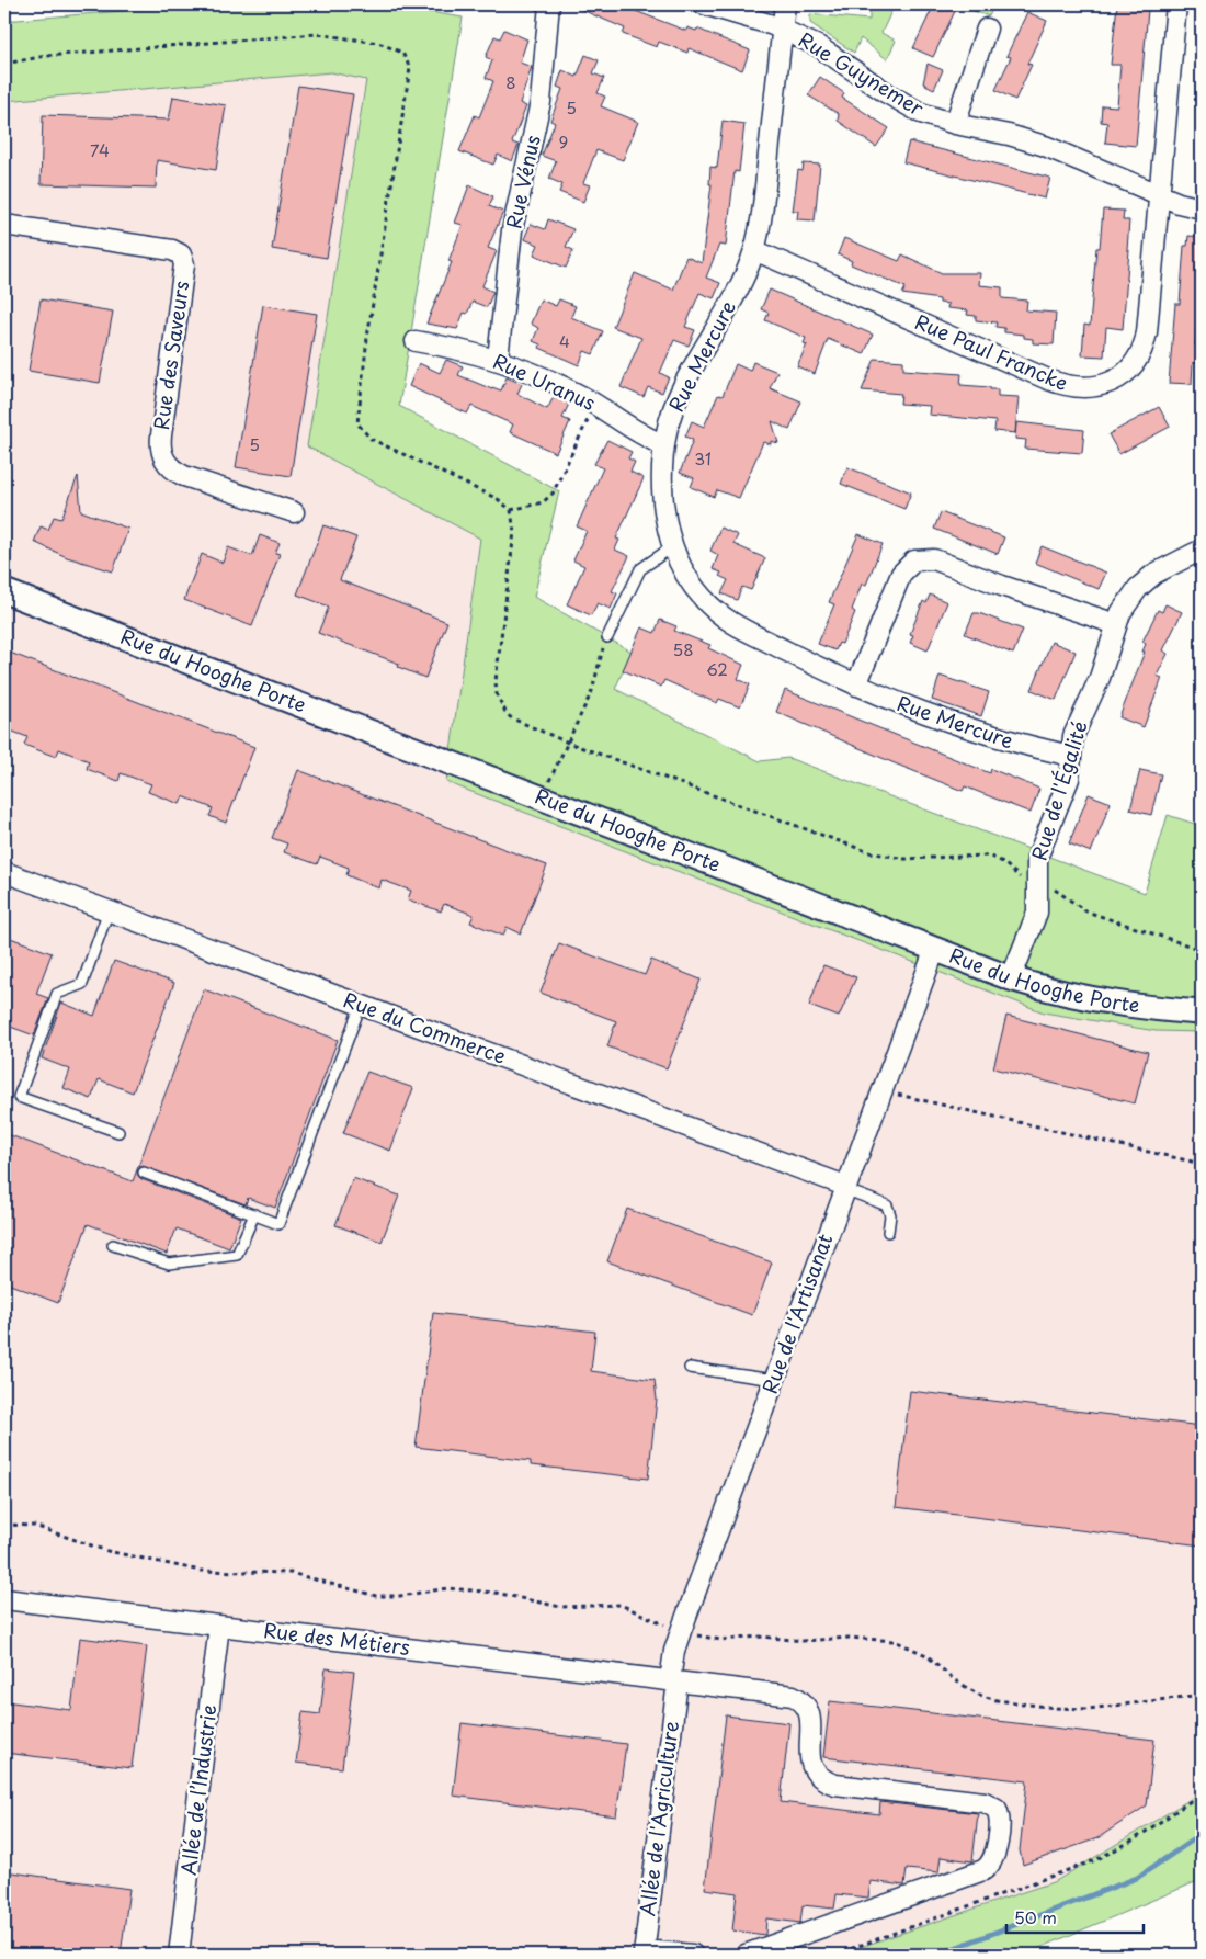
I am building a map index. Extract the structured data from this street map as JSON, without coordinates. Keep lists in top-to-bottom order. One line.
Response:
{"streets":{"street":["Rue Guynemer","Rue Vénus","Rue Paul Francke","Rue des Saveurs","Rue Mercure","Rue Uranus","Rue du Hooghe Porte","Rue de l'Égalité","Rue du Commerce","Rue de l'Artisanat","Rue des Métiers","Allée de l’Industrie","Allée de l'Agriculture"]},"crossings":[["Rue Guynemer","Rue Paul Francke"],["Rue Guynemer","Rue Mercure"],["Rue Vénus","Rue Uranus"],["Rue Paul Francke","Rue Mercure"],["Rue Mercure","Rue Uranus"],["Rue Mercure","Rue de l'Égalité"],["Rue du Hooghe Porte","Rue de l'Égalité"],["Rue du Hooghe Porte","Rue de l'Artisanat"],["Rue du Commerce","Rue de l'Artisanat"],["Rue de l'Artisanat","Rue des Métiers"],["Rue de l'Artisanat","Allée de l'Agriculture"],["Rue des Métiers","Allée de l’Industrie"],["Rue des Métiers","Allée de l'Agriculture"]],"house_numbers":["8","5","9","74","4","5","31","58","62"],"scale_bar":"50 m"}
